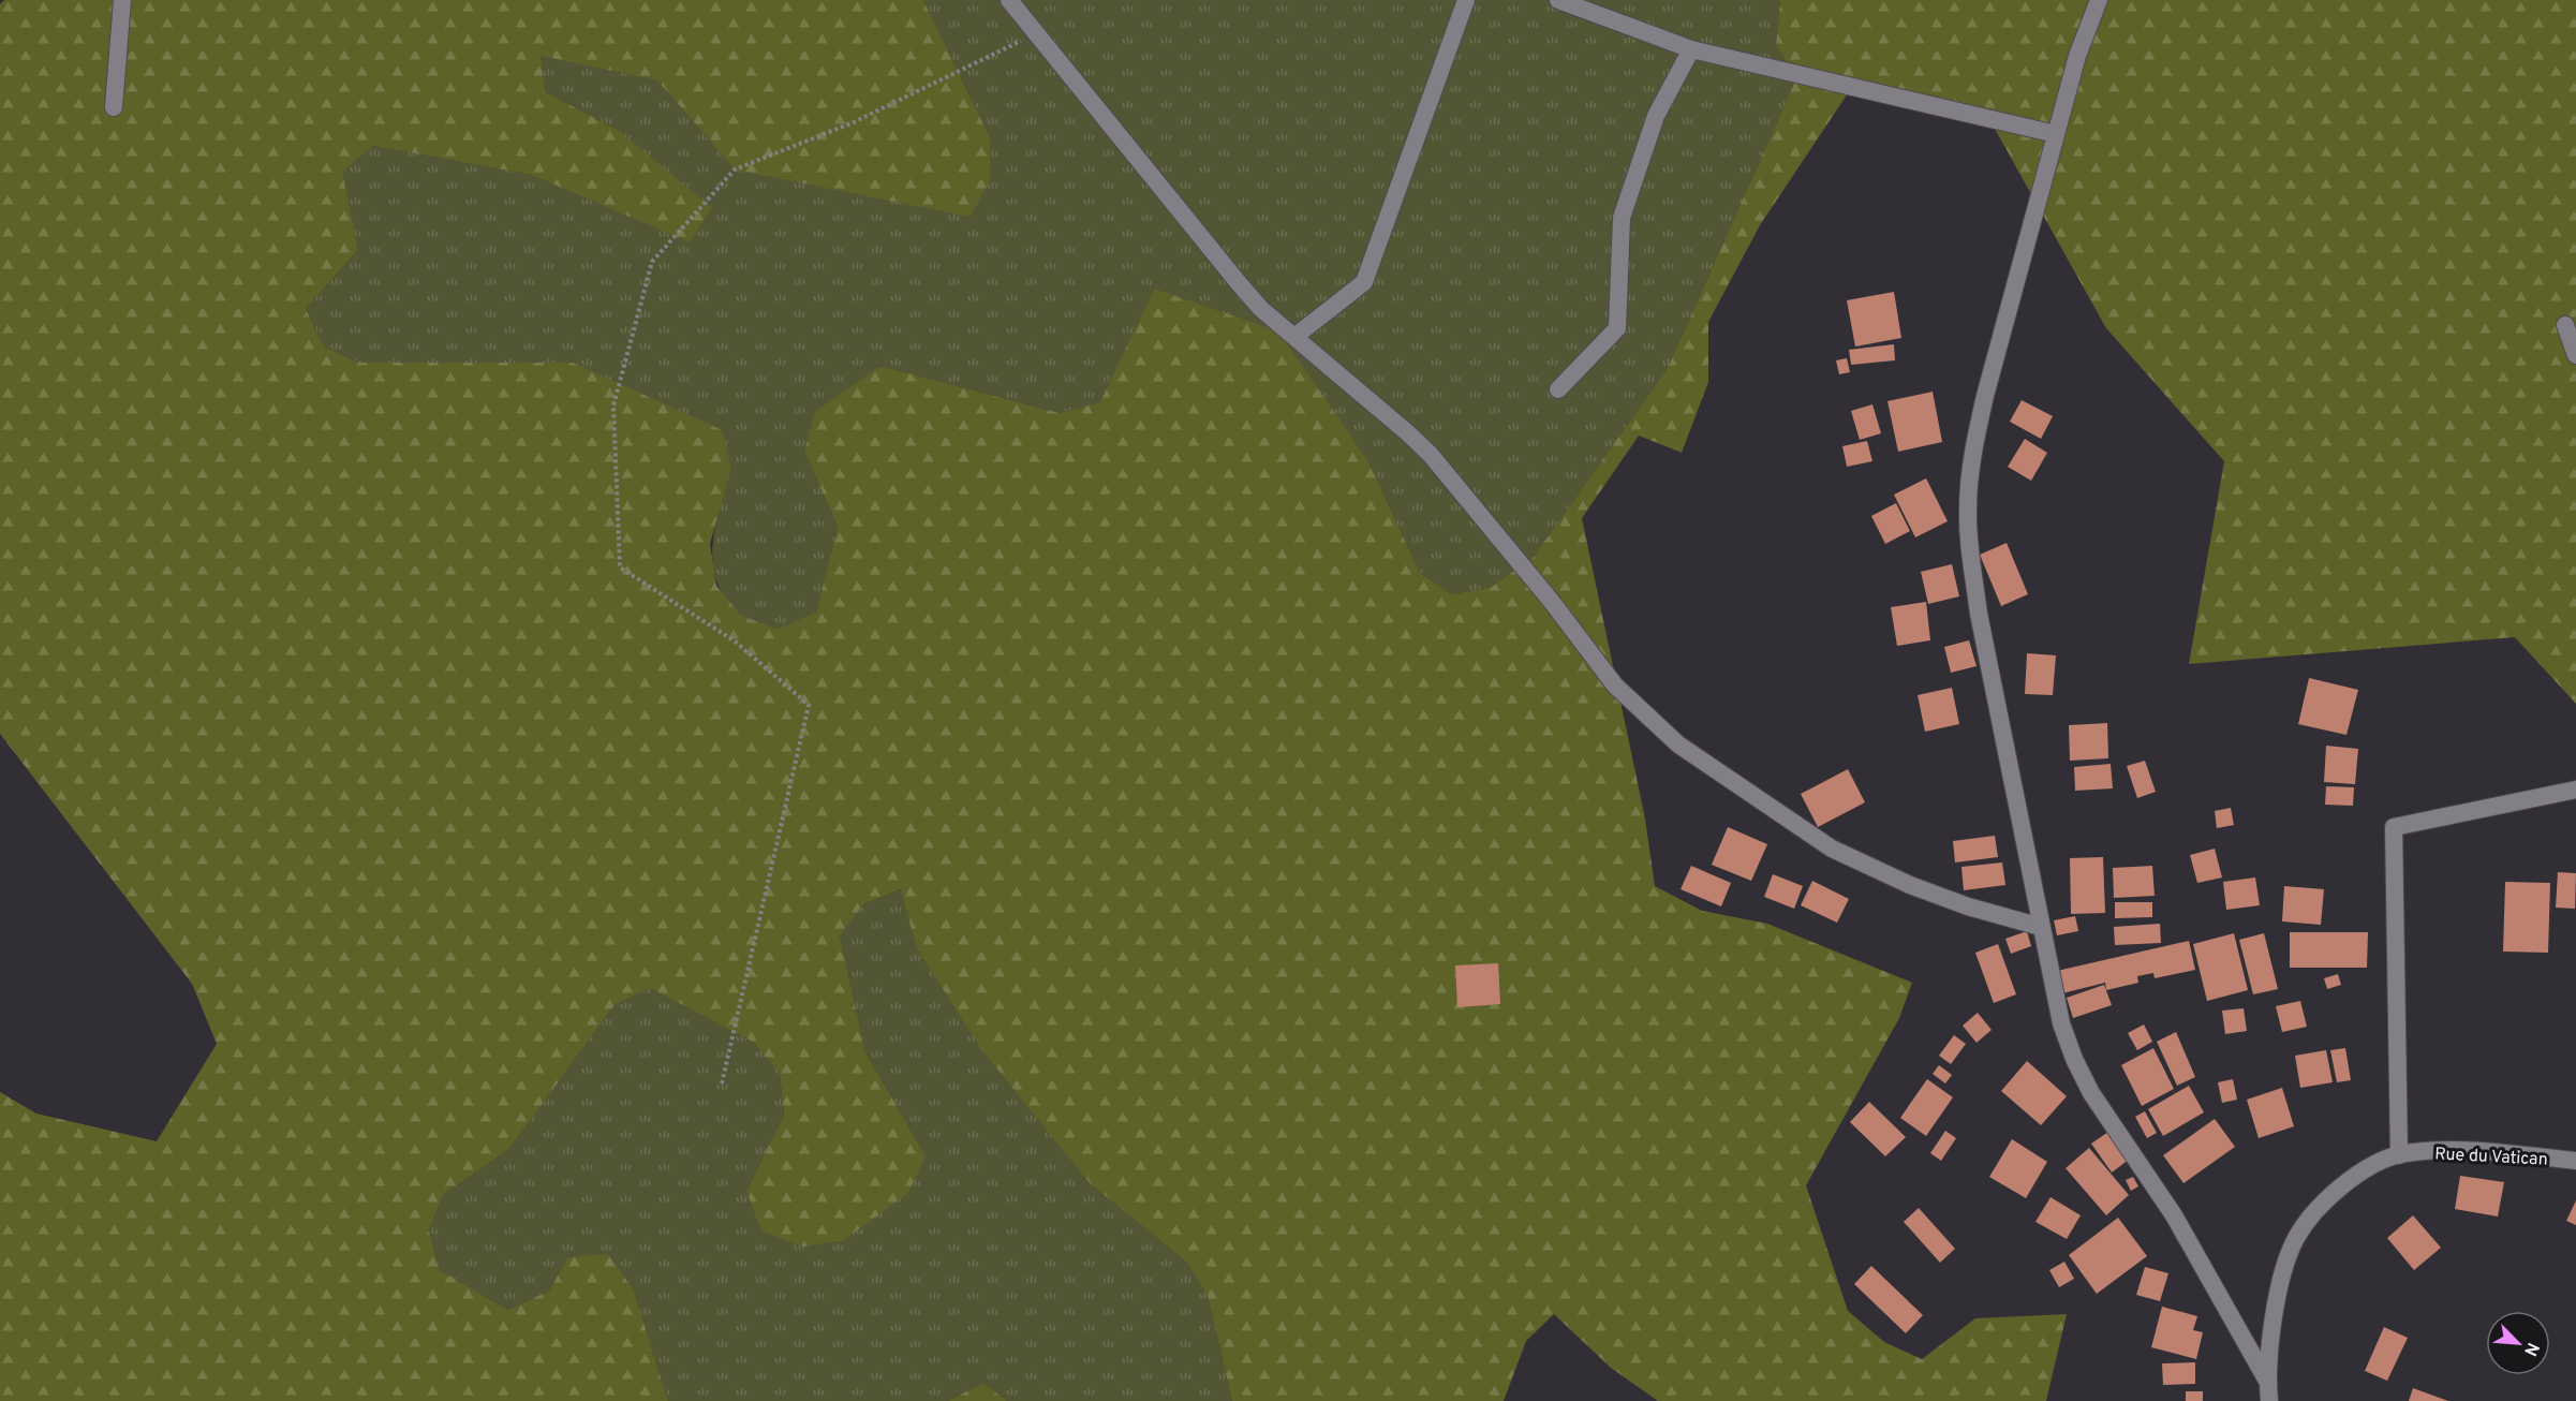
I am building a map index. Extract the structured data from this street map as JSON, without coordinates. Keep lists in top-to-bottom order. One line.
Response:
{"streets":{"street":["Rue du Vatican"]},"north":"bottom right"}
